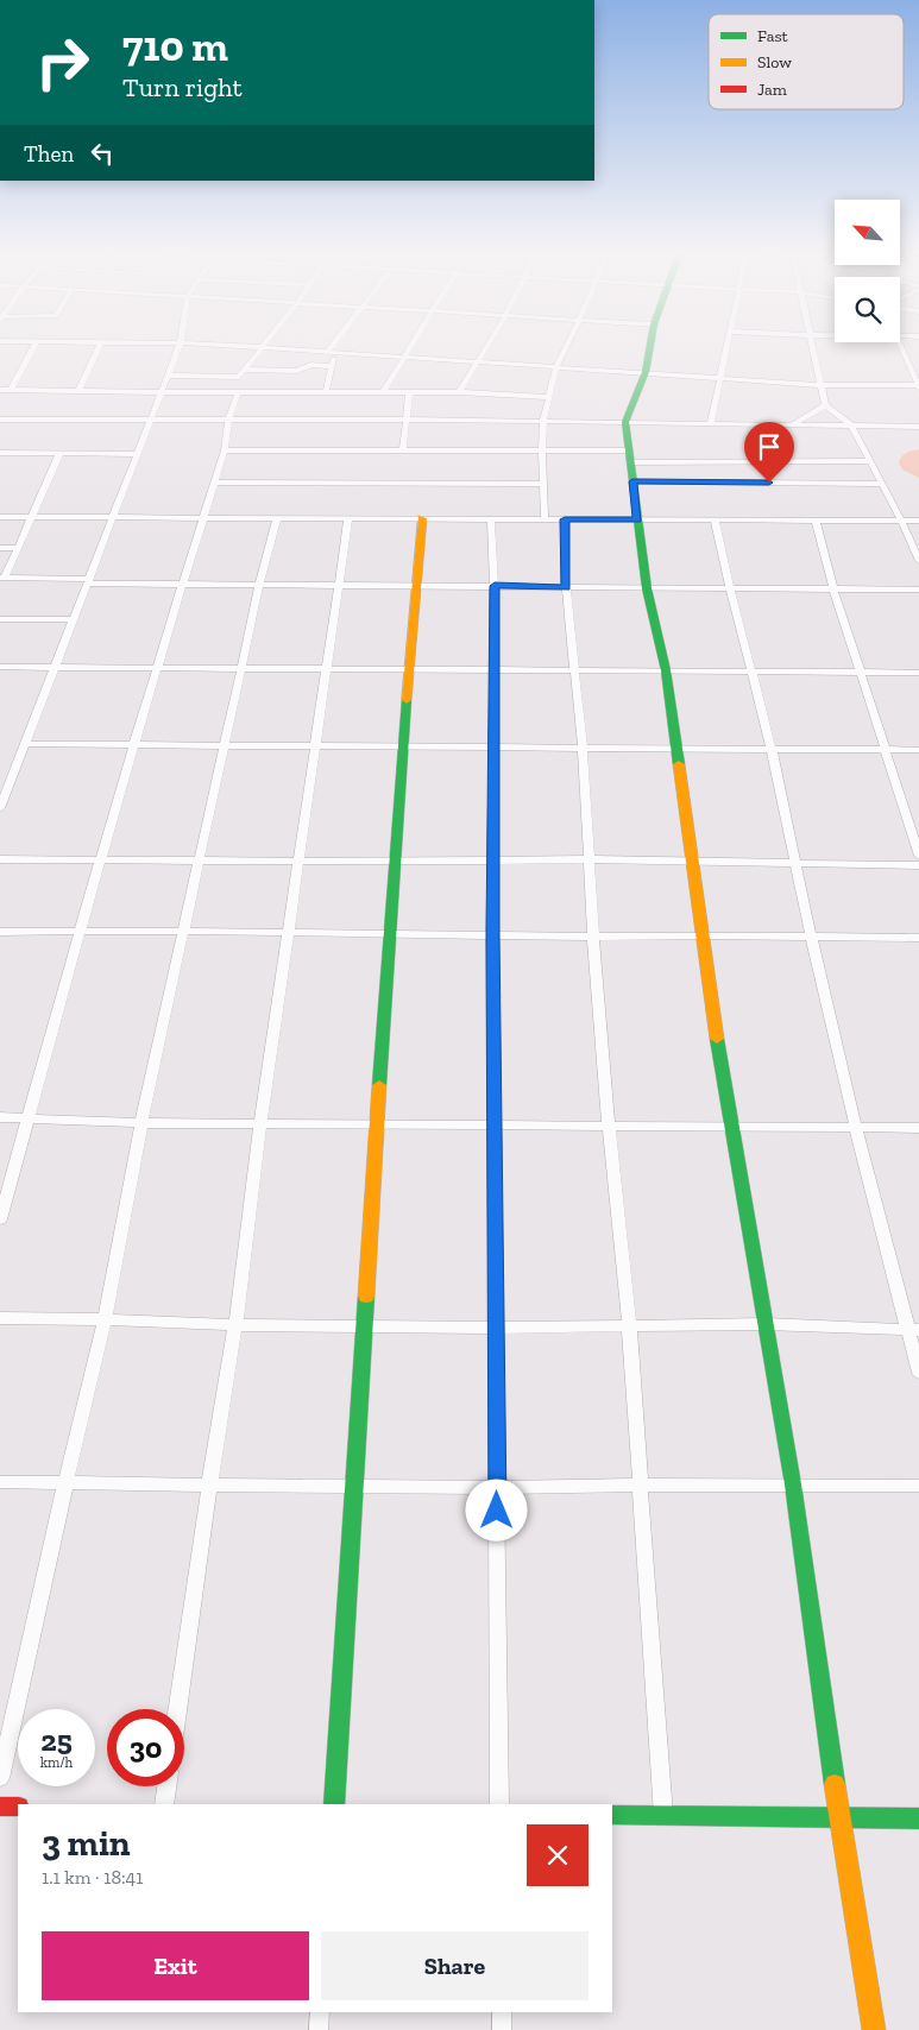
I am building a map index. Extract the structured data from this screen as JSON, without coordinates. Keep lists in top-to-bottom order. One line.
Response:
{"legend":["Fast","Slow","Jam"],"north":"top left","page":{"turn":["710 m","Turn right"],"then":"Then","speed":"25 km/h","limit":"30","heading":["3 min","1.1 km · 18:41"],"buttons":["Exit","Share"]}}
